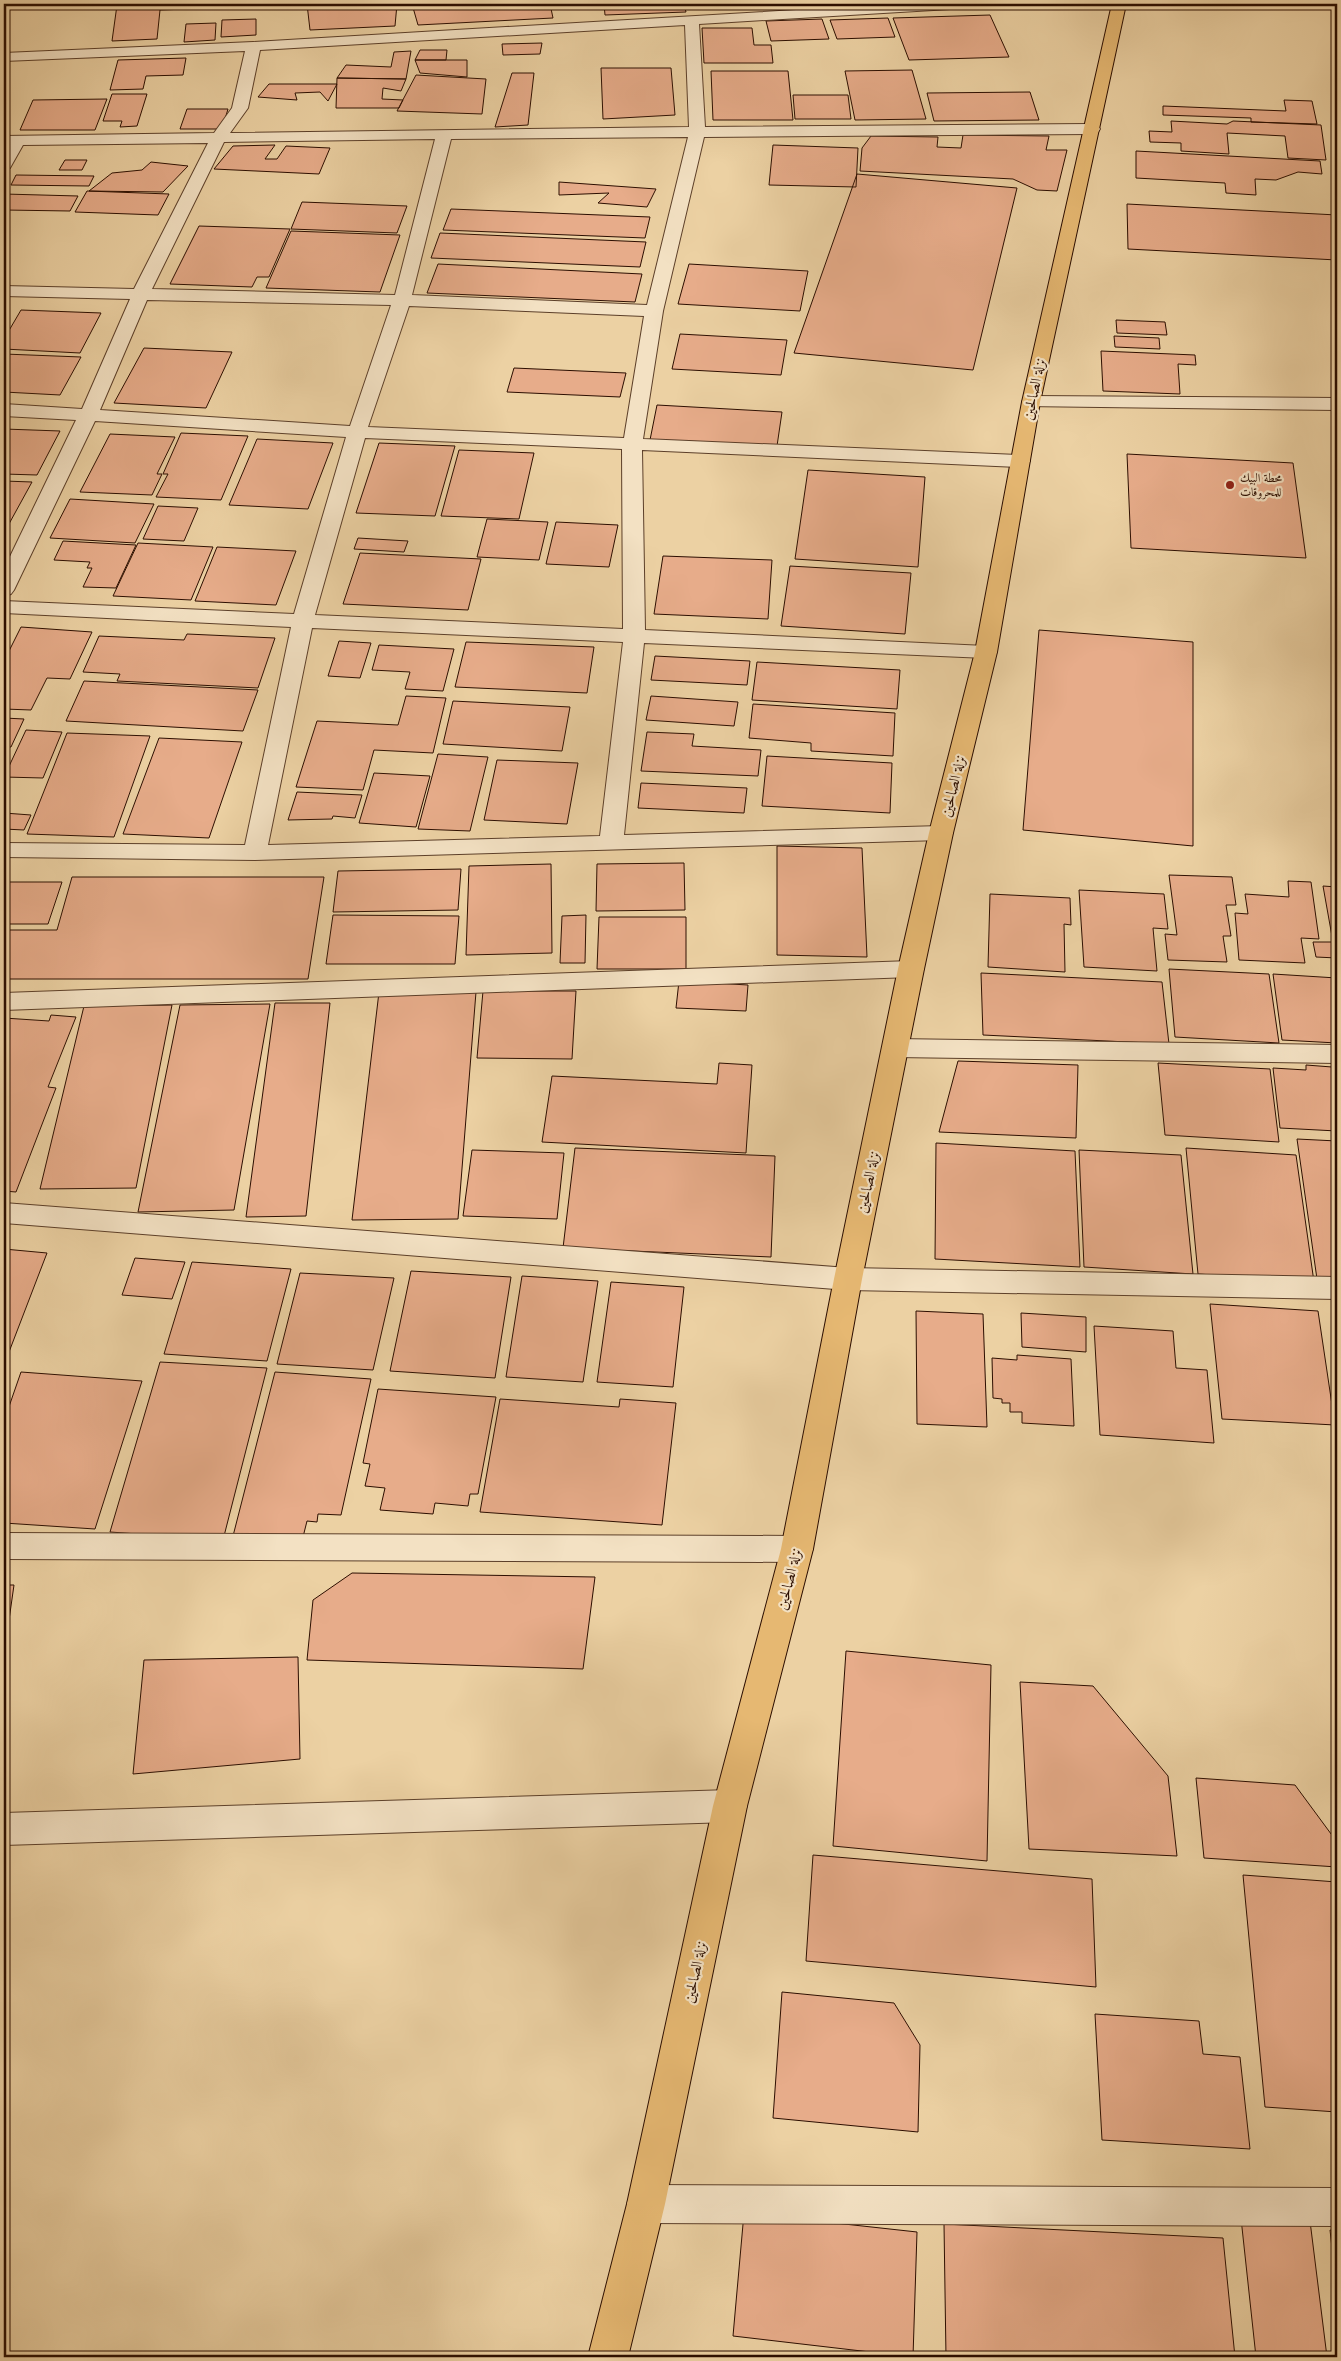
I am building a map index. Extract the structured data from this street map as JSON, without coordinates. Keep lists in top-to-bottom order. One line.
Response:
{"streets":{"main road":["نزلة الصالحين"]},"places":["محطة البيك للمحروقات"]}
